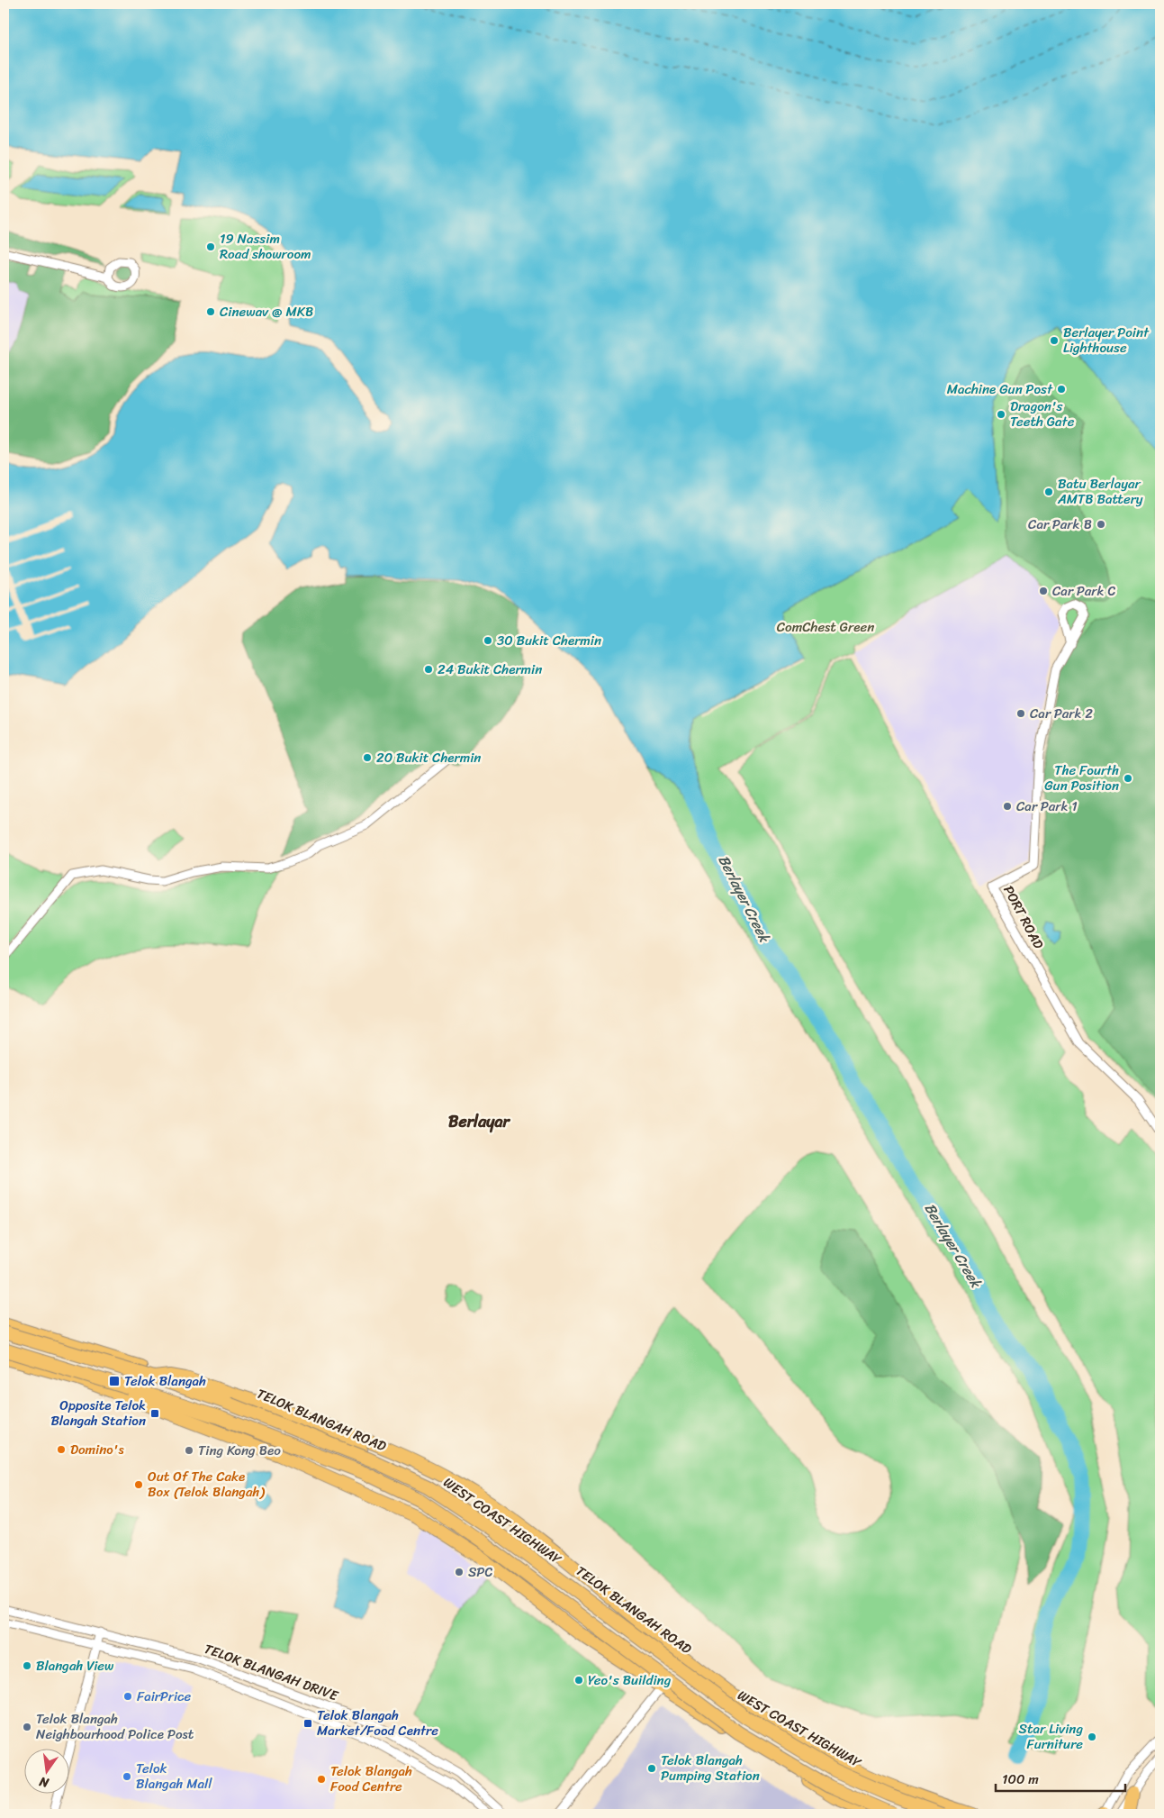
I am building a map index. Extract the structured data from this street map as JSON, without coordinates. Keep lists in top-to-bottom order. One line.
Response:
{"streets":{"main road":["TELOK BLANGAH ROAD","WEST COAST HIGHWAY"],"street":["PORT ROAD","TELOK BLANGAH DRIVE"]},"districts":["Berlayar"],"water":["Berlayer Creek"],"parks":["ComChest Green"],"places":{"other":["19 Nassim Road showroom","Cinewav @ MKB","Berlayer Point Lighthouse","Machine Gun Post","Dragon's Teeth Gate","Batu Berlayar AMTB Battery","Car Park B","Car Park C","30 Bukit Chermin","24 Bukit Chermin","Car Park 2","20 Bukit Chermin","The Fourth Gun Position","Car Park 1","Domino's","Ting Kong Beo","Out Of The Cake Box (Telok Blangah)","SPC","Blangah View","Yeo's Building","FairPrice","Telok Blangah Neighbourhood Police Post","Star Living Furniture","Telok Blangah Pumping Station","Telok Blangah Mall","Telok Blangah Food Centre"],"transit":["Telok Blangah","Opposite Telok Blangah Station","Telok Blangah Market/Food Centre"]},"scale_bar":"100 m","north":"bottom"}
